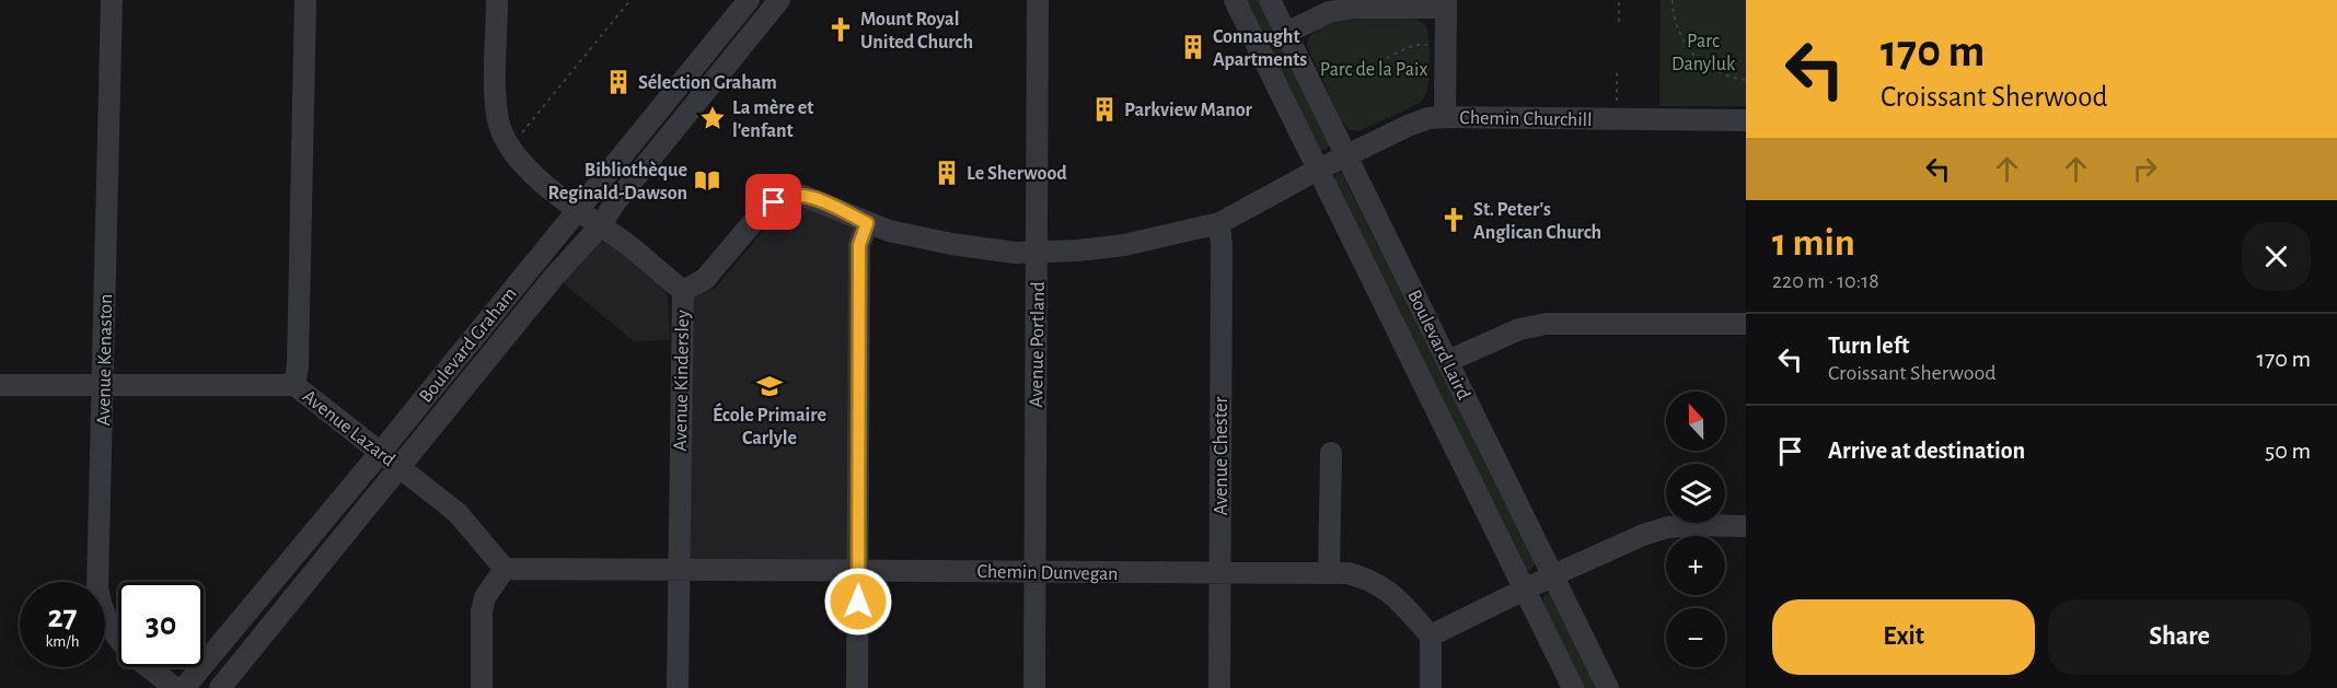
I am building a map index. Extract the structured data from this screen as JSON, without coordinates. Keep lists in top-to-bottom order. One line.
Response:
{"streets":{"street":["Chemin Churchill","Boulevard Graham","Avenue Portland","Boulevard Laird","Avenue Kenaston","Avenue Kindersley","Avenue Lazard","Avenue Chester","Chemin Dunvegan"]},"crossings":[["Chemin Churchill","Avenue Portland"],["Chemin Churchill","Boulevard Laird"],["Chemin Churchill","Avenue Kindersley"],["Chemin Churchill","Avenue Chester"],["Boulevard Graham","Avenue Kindersley"],["Boulevard Graham","Avenue Lazard"],["Avenue Portland","Chemin Dunvegan"],["Avenue Kindersley","Chemin Dunvegan"],["Avenue Lazard","Chemin Dunvegan"],["Avenue Chester","Chemin Dunvegan"]],"parks":["Parc Danyluk","Parc de la Paix"],"places":{"church":["Mount Royal United Church","St. Peter's Anglican Church"],"building":["Connaught Apartments","Sélection Graham","Parkview Manor","Le Sherwood"],"place":["La mère et l'enfant"],"library":["Bibliothèque Reginald-Dawson"],"school or university":["École Primaire Carlyle"]},"north":"top","page":{"turn":["170 m","Croissant Sherwood"],"heading":["1 min","220 m · 10:18"],"list":[{"name":"Turn left","note":"Croissant Sherwood","value":"170 m"},{"name":"Arrive at destination","value":"50 m"}],"map_buttons":["+","−"],"speed":"27 km/h","limit":"30","buttons":["Exit","Share"]}}
